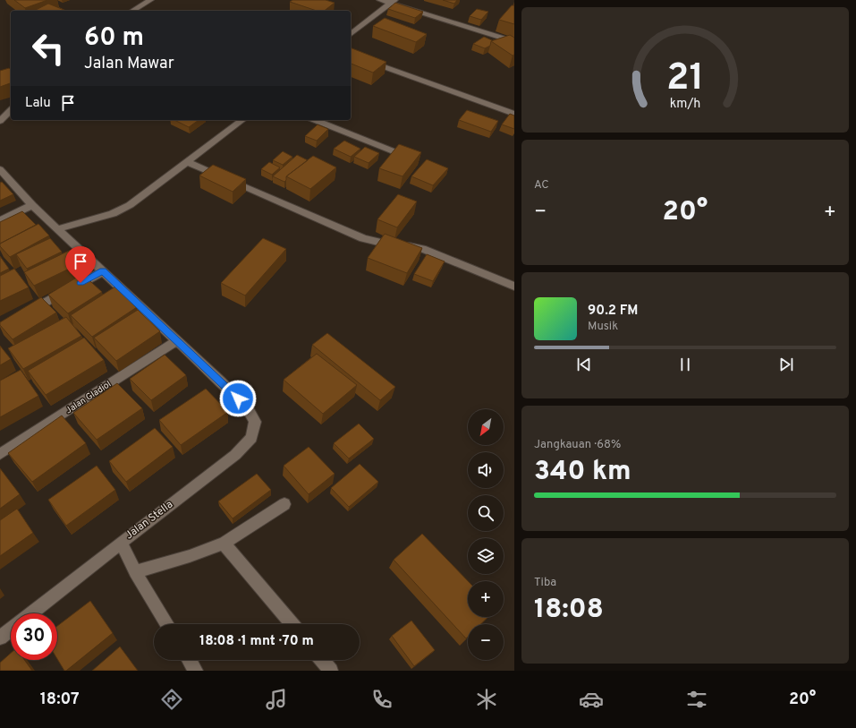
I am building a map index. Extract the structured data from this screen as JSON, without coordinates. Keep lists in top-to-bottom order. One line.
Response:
{"streets":{"street":["Jalan Gladiol","Jalan Stella"]},"crossings":[["Jalan Gladiol","Jalan Stella"]],"north":"bottom left","page":{"turn":["60 m","Jalan Mawar"],"then":"Lalu","tile":["AC",["Jangkauan · 68%","340 km"],["Tiba","18:08"]],"heat":["−","20°","+"],"song":["90.2 FM","Musik"],"map_buttons":["+","−"],"limit":"30","trip":"18:08 · 1 mnt · 70 m","tabs":["18:07","20°"],"gauge":["21","km/h"]}}
